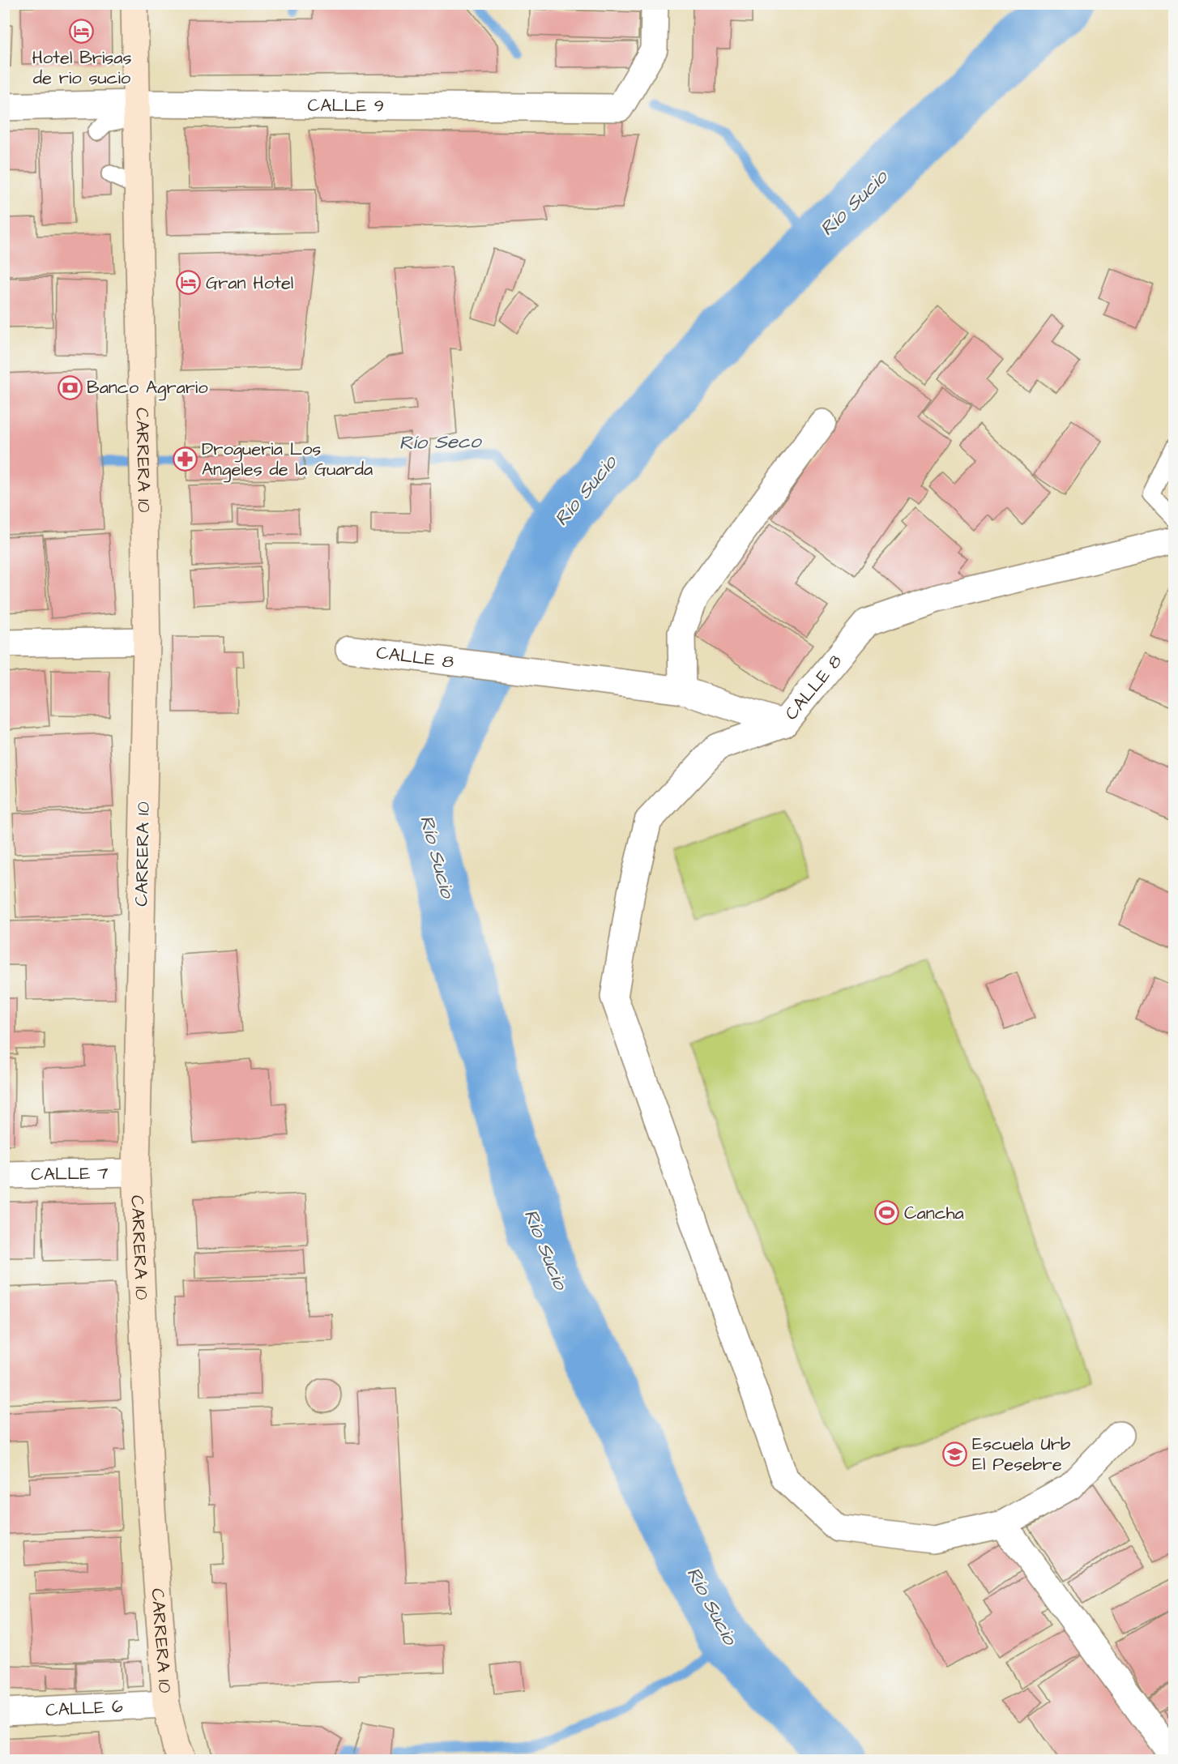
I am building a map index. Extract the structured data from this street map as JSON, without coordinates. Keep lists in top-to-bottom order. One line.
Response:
{"streets":{"main road":["CARRERA 10"],"street":["CALLE 9","CALLE 8","CALLE 7","CALLE 6"]},"crossings":[["CALLE 9","CARRERA 10"],["CARRERA 10","CALLE 7"],["CARRERA 10","CALLE 6"]],"water":["Río Sucio","Río Seco"],"places":{"hotel":["Hotel Brisas de rio sucio","Gran Hotel"],"bank":["Banco Agrario"],"pharmacy":["Drogueria Los Angeles de la Guarda"],"sports":["Cancha"],"school or university":["Escuela Urb El Pesebre"]}}
